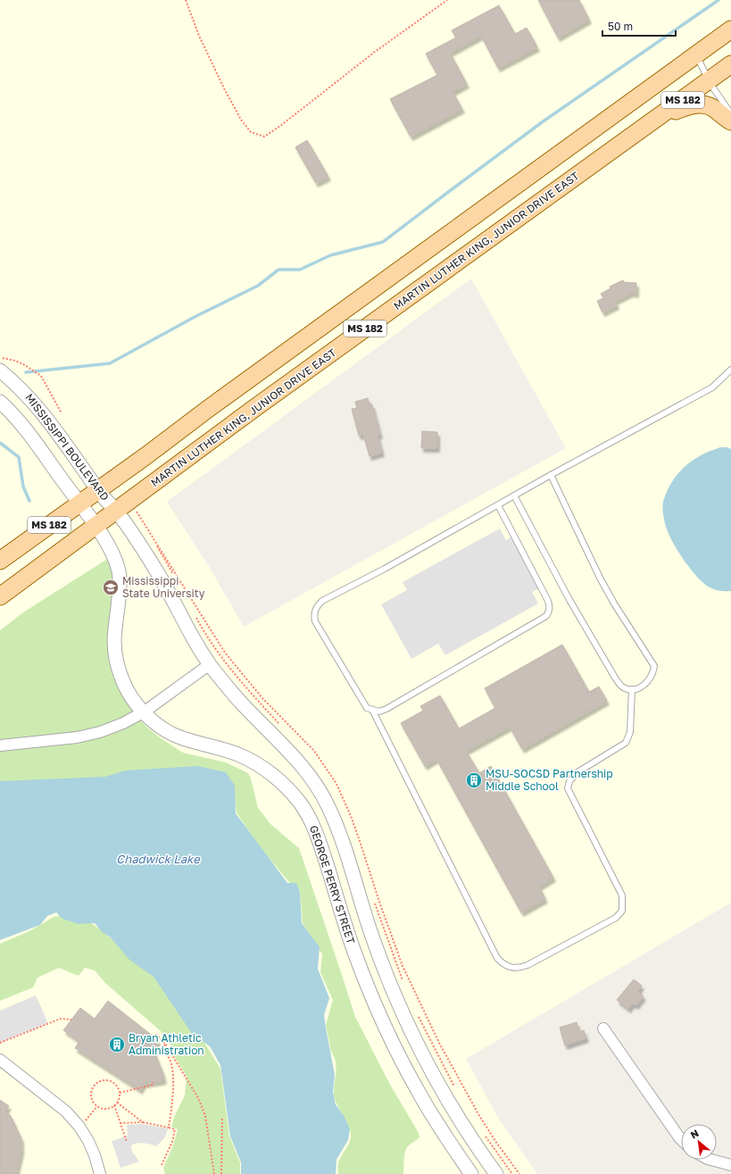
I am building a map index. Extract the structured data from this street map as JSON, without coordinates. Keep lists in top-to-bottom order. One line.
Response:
{"streets":{"main road":["MS 182","MARTIN LUTHER KING, JUNIOR DRIVE EAST"],"street":["MISSISSIPPI BOULEVARD","GEORGE PERRY STREET"]},"crossings":[["MS 182","MISSISSIPPI BOULEVARD"],["MARTIN LUTHER KING, JUNIOR DRIVE EAST","MISSISSIPPI BOULEVARD"],["MARTIN LUTHER KING, JUNIOR DRIVE EAST","GEORGE PERRY STREET"],["MISSISSIPPI BOULEVARD","GEORGE PERRY STREET"]],"water":["Chadwick Lake"],"places":{"school or university":["Mississippi State University"],"building":["MSU-SOCSD Partnership Middle School","Bryan Athletic Administration"]},"scale_bar":"50 m","north":"top left"}
